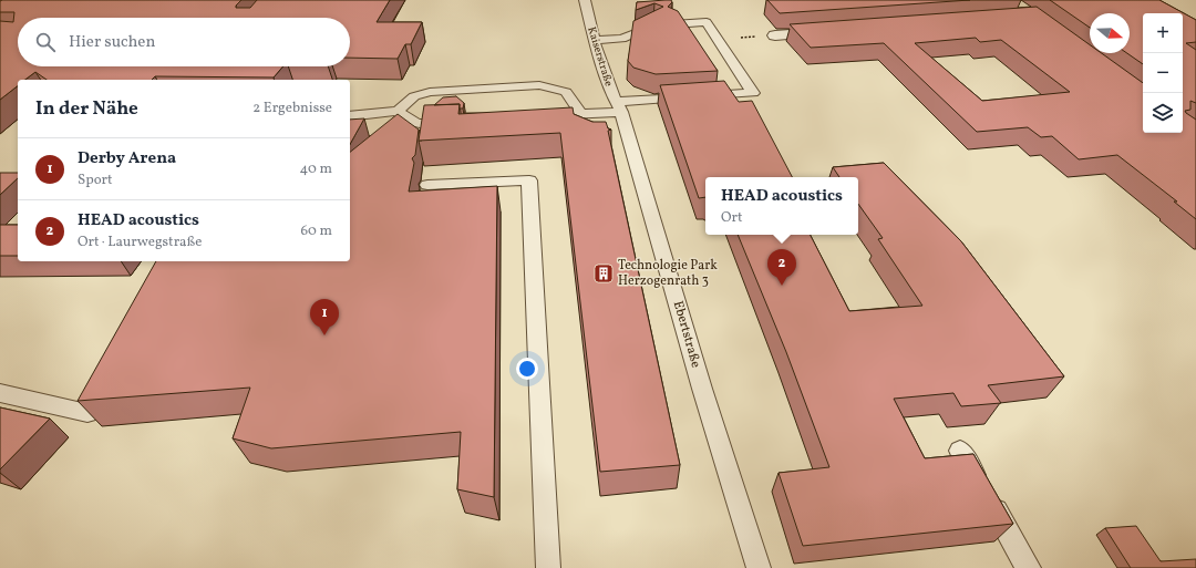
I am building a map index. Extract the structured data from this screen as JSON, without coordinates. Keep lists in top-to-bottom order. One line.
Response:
{"streets":{"lane":["Kaiserstraße","Ebertstraße"]},"crossings":[["Kaiserstraße","Ebertstraße"]],"places":{"building":["Technologie Park Herzogenrath 3"]},"north":"right","page":{"map_buttons":["+","−"],"search":"Hier suchen","heading":["In der Nähe","2 Ergebnisse"],"list":[{"mark":"1","name":"Derby Arena","note":"Sport","value":"40 m"},{"mark":"2","name":"HEAD acoustics","note":"Ort · Laurwegstraße","value":"60 m"}],"popup":["HEAD acoustics","Ort"],"pins":["2","1"]}}
